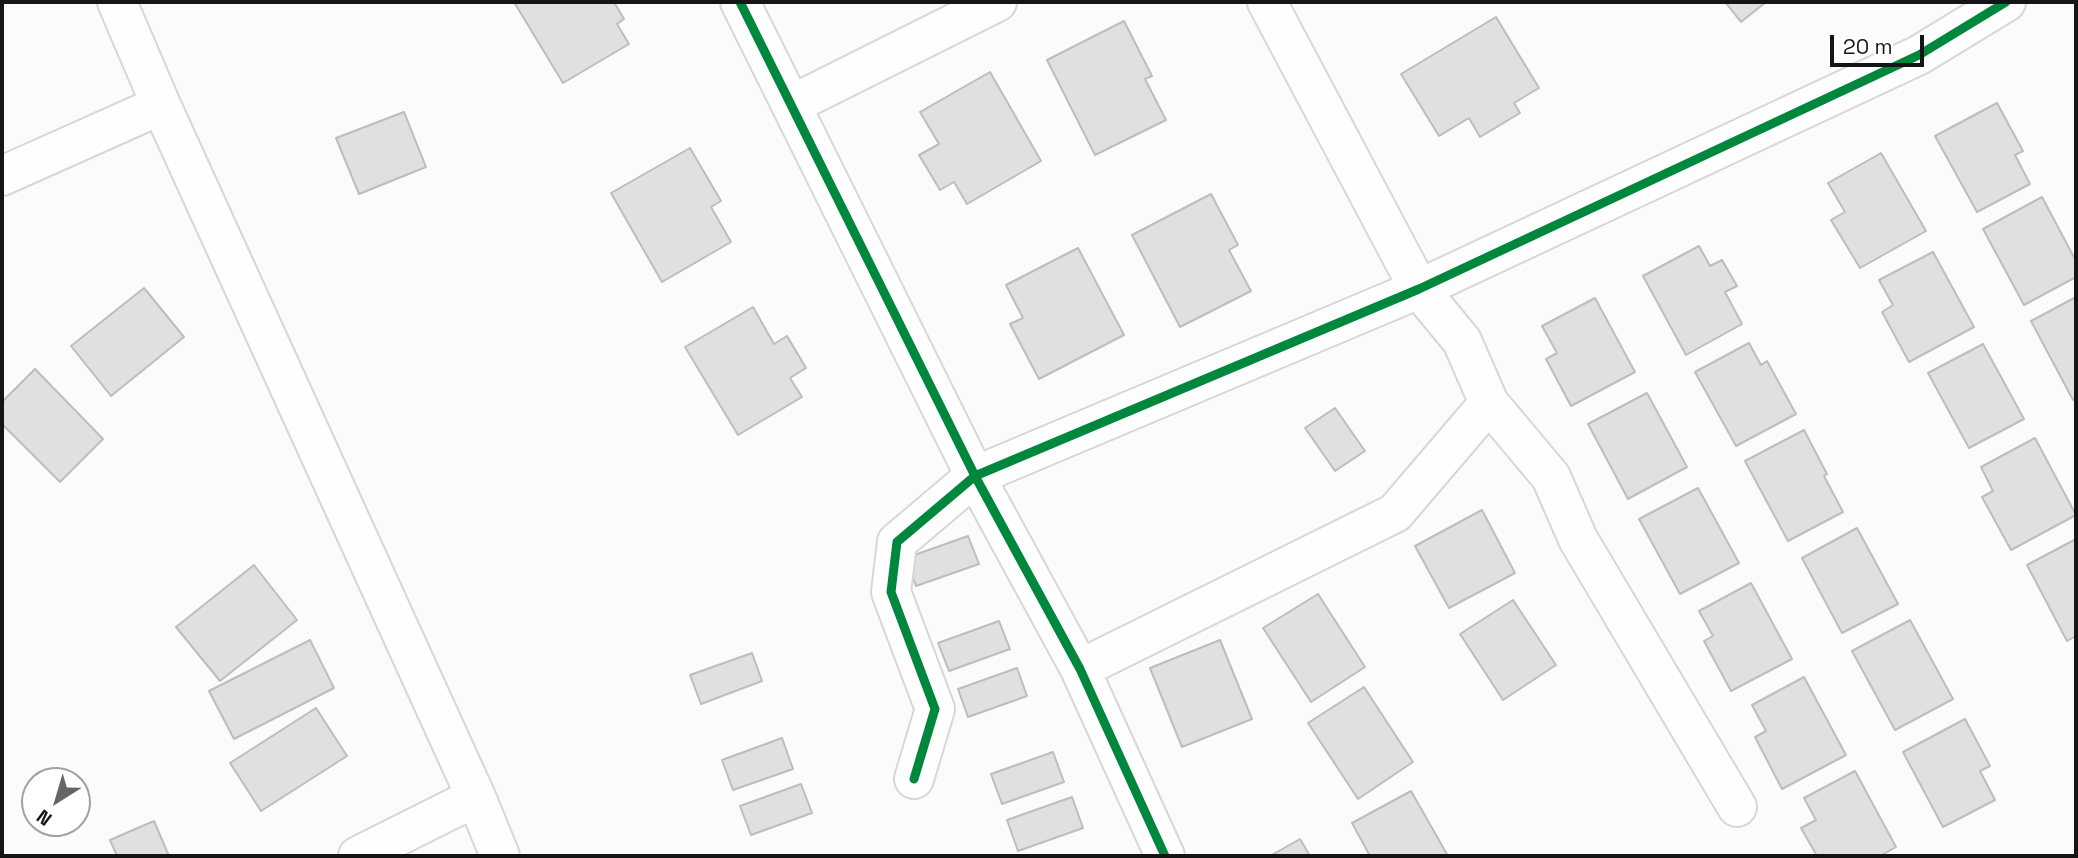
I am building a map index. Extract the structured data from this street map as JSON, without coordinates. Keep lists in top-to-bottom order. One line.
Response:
{"scale_bar":"20 m","north":"bottom left"}
